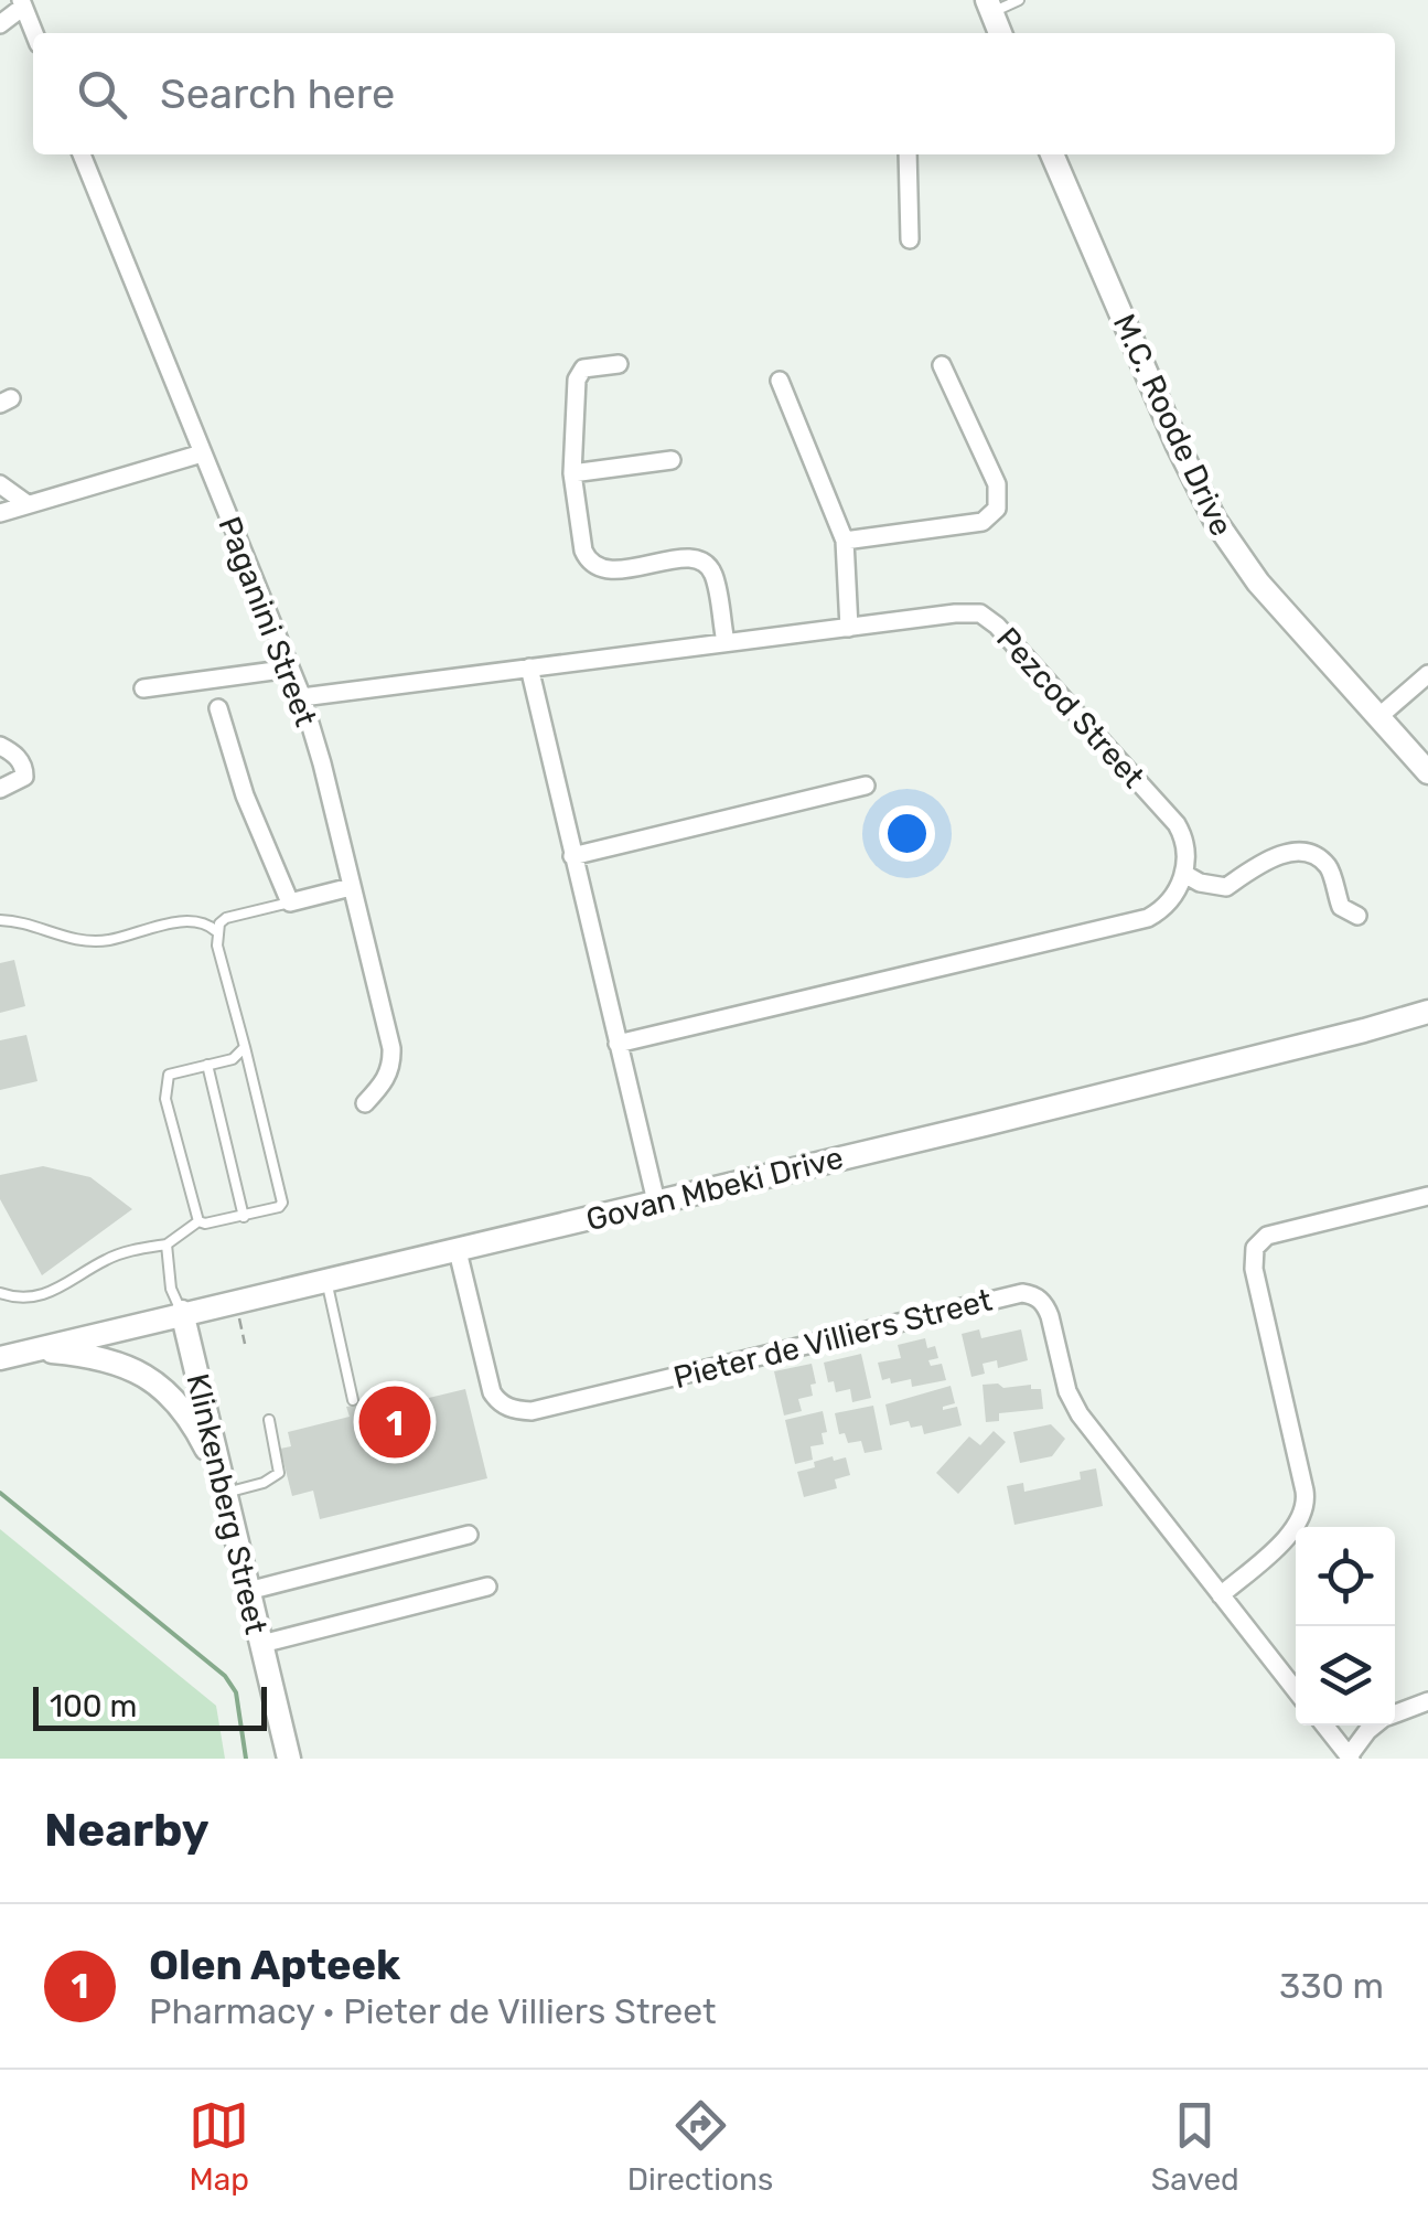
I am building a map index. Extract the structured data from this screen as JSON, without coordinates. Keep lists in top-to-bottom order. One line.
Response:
{"streets":{"street":["M.C. Roode Drive","Paganini Street","Pezcod Street","Govan Mbeki Drive","Pieter de Villiers Street","Klinkenberg Street"]},"crossings":[["Paganini Street","Pezcod Street"],["Govan Mbeki Drive","Pieter de Villiers Street"],["Govan Mbeki Drive","Klinkenberg Street"]],"scale_bar":"100 m","page":{"search":"Search here","pins":"1","scale":"100 m","heading":"Nearby","list":[{"mark":"1","name":"Olen Apteek","note":"Pharmacy · Pieter de Villiers Street","value":"330 m"}],"nav":["Map","Directions","Saved"]}}
